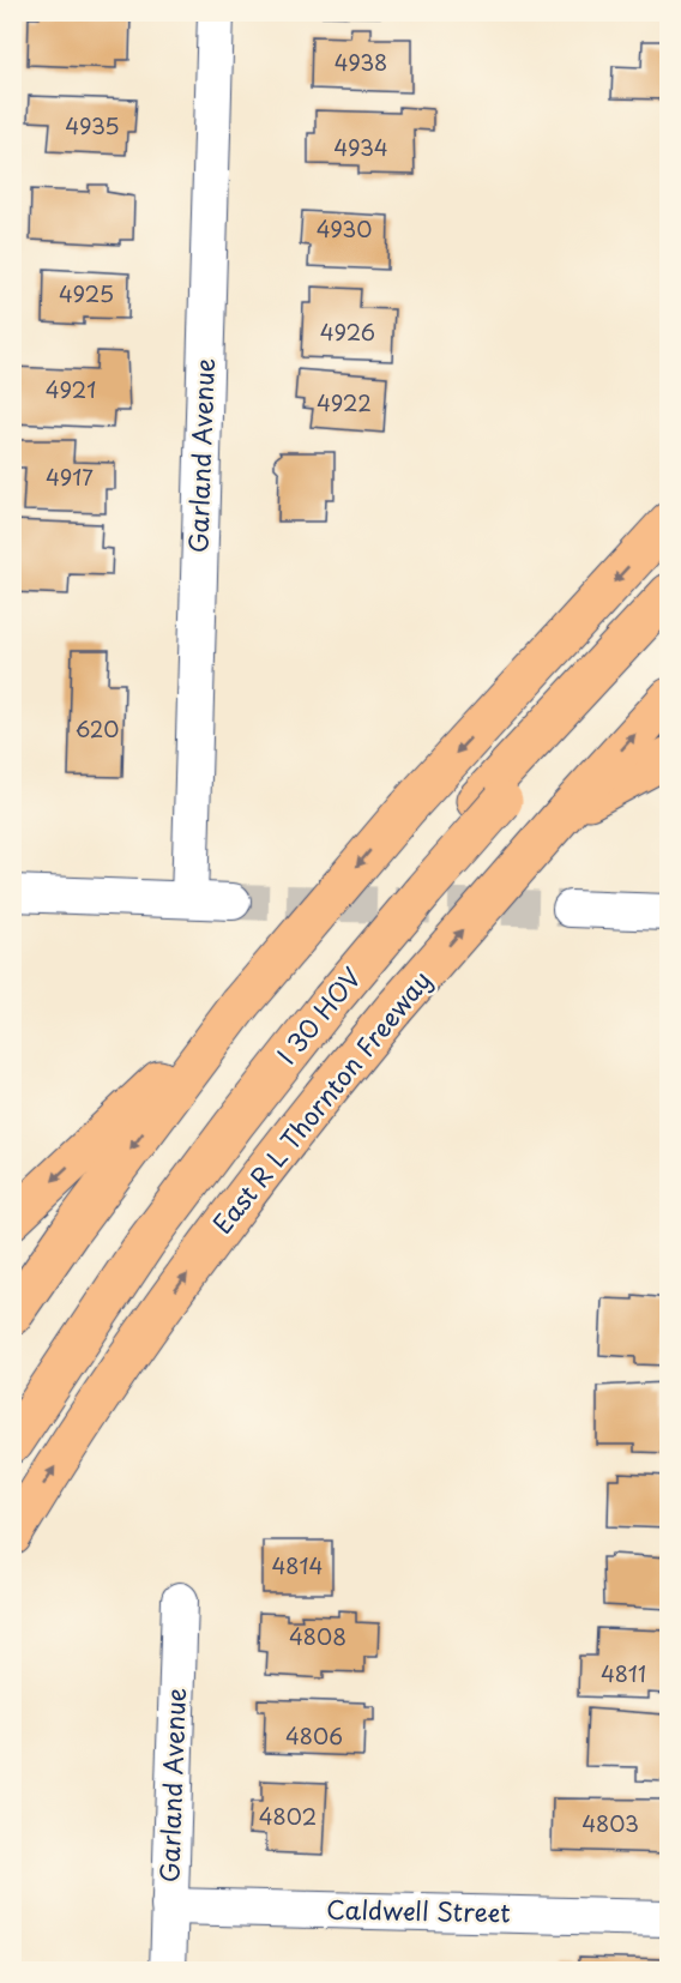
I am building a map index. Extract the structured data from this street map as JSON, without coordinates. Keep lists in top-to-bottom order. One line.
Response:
{"streets":{"highway":["I 30 HOV","East R L Thornton Freeway"],"street":["Garland Avenue","Caldwell Street"]},"crossings":[["Garland Avenue","Caldwell Street"]],"house_numbers":["4938","4935","4934","4930","4925","4926","4921","4922","4917","620","4814","4808","4811","4806","4802","4803"]}
